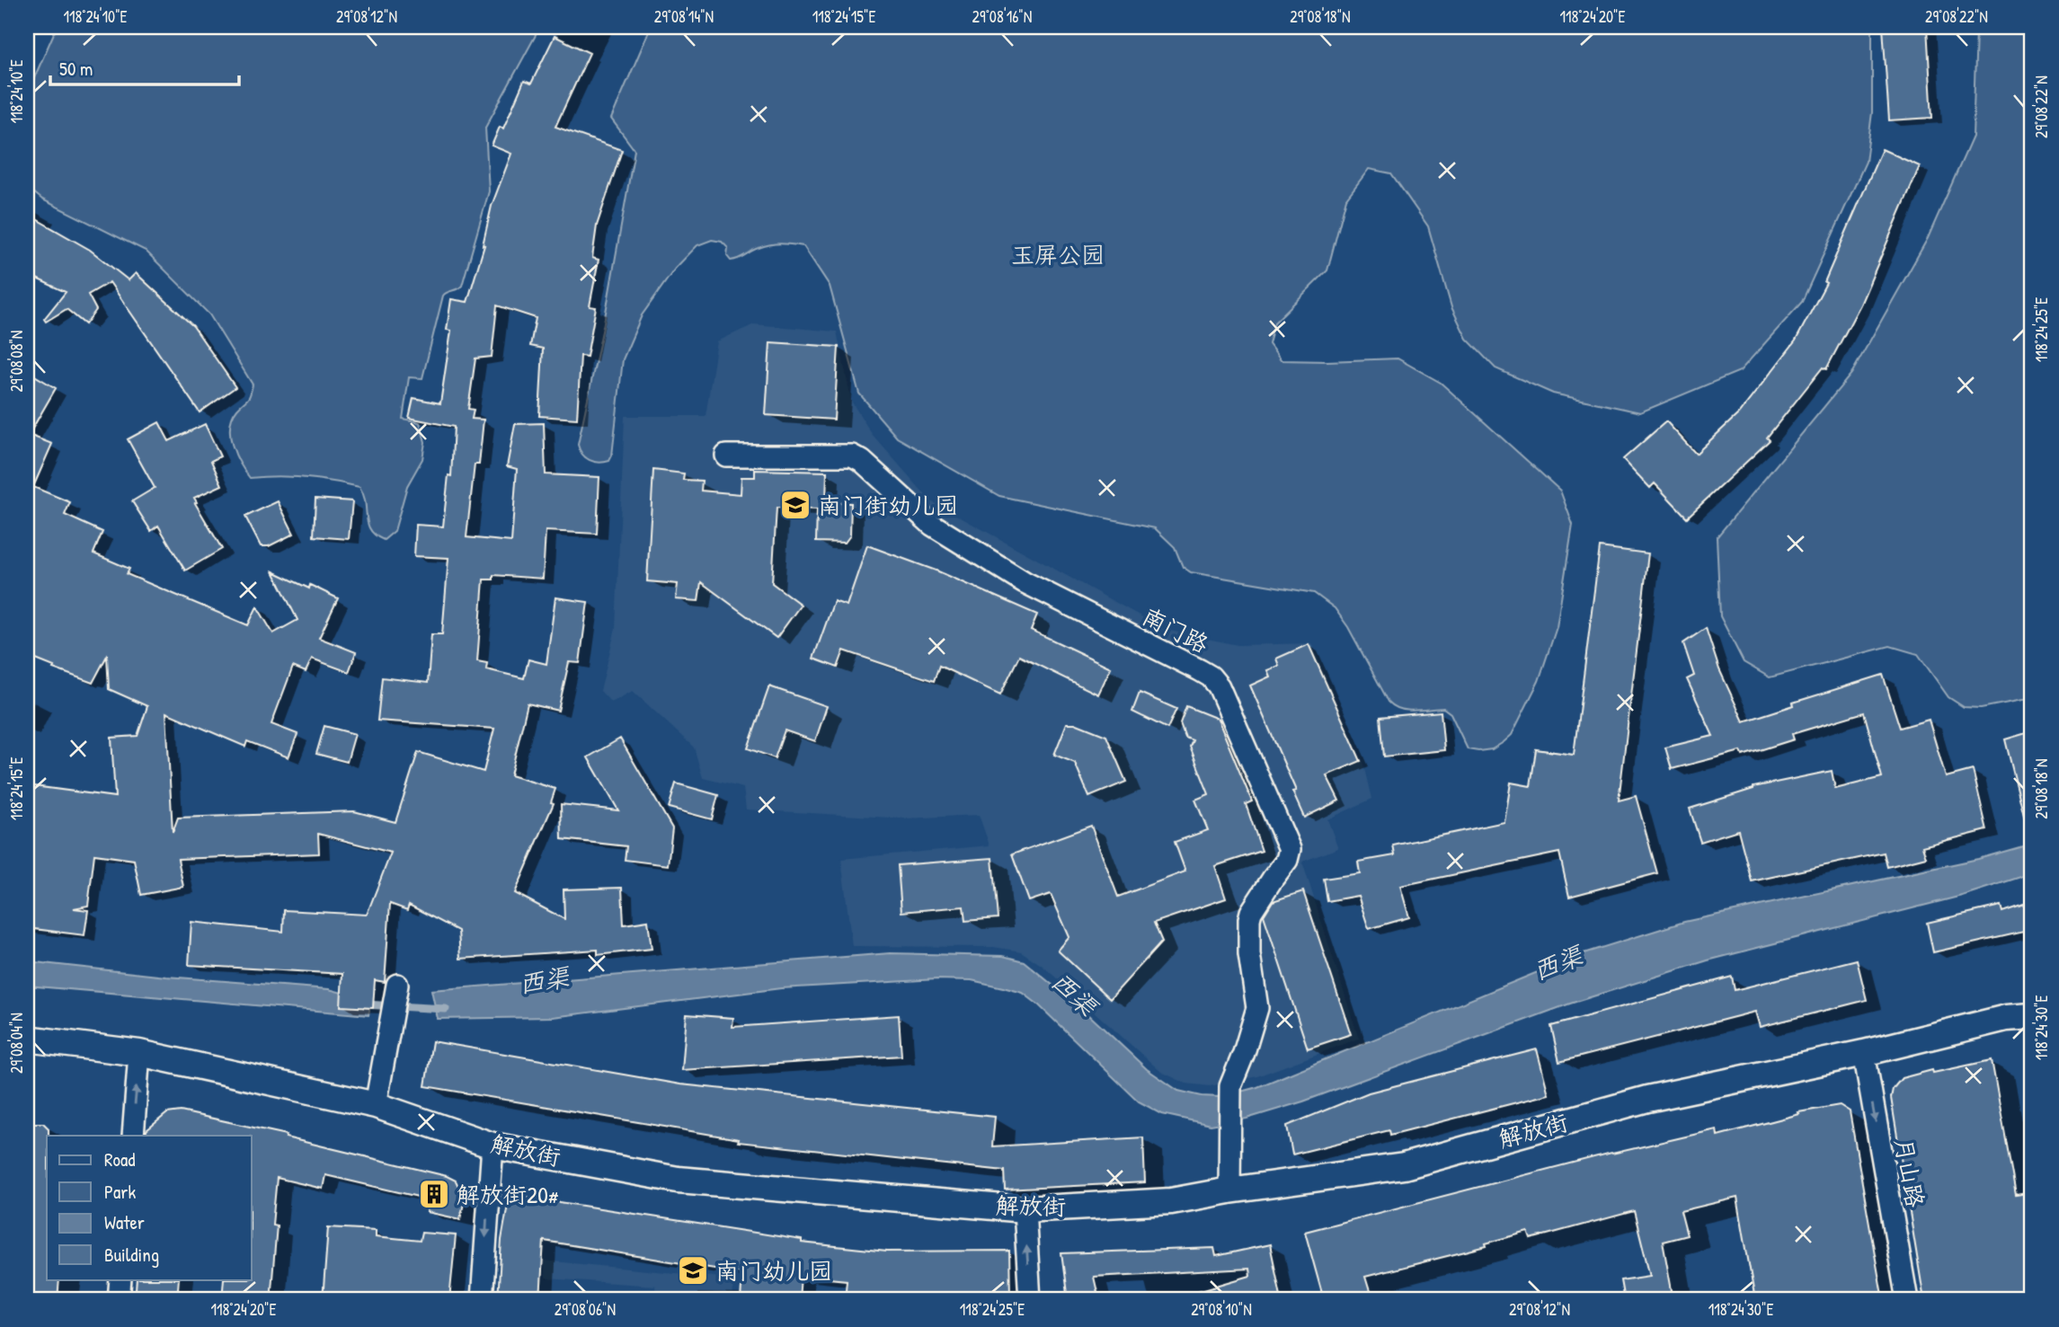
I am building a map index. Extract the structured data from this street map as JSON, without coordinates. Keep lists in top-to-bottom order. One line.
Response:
{"streets":{"street":["南门路","解放街","月山路"]},"crossings":[["南门路","解放街"],["解放街","月山路"]],"one_way":["月山路"],"water":["西渠"],"parks":["玉屏公园"],"places":{"school or university":["南门街幼儿园","南门幼儿园"],"building":["解放街20#"]},"legend":["Road","Park","Water","Building"],"scale_bar":"50 m","coordinates":["118°24'10\"E","29°08'12\"N","29°08'14\"N","118°24'15\"E","29°08'16\"N","29°08'18\"N","118°24'20\"E","29°08'22\"N","118°24'25\"E","29°08'08\"N","118°24'30\"E","29°08'04\"N","29°08'06\"N","29°08'10\"N"]}
